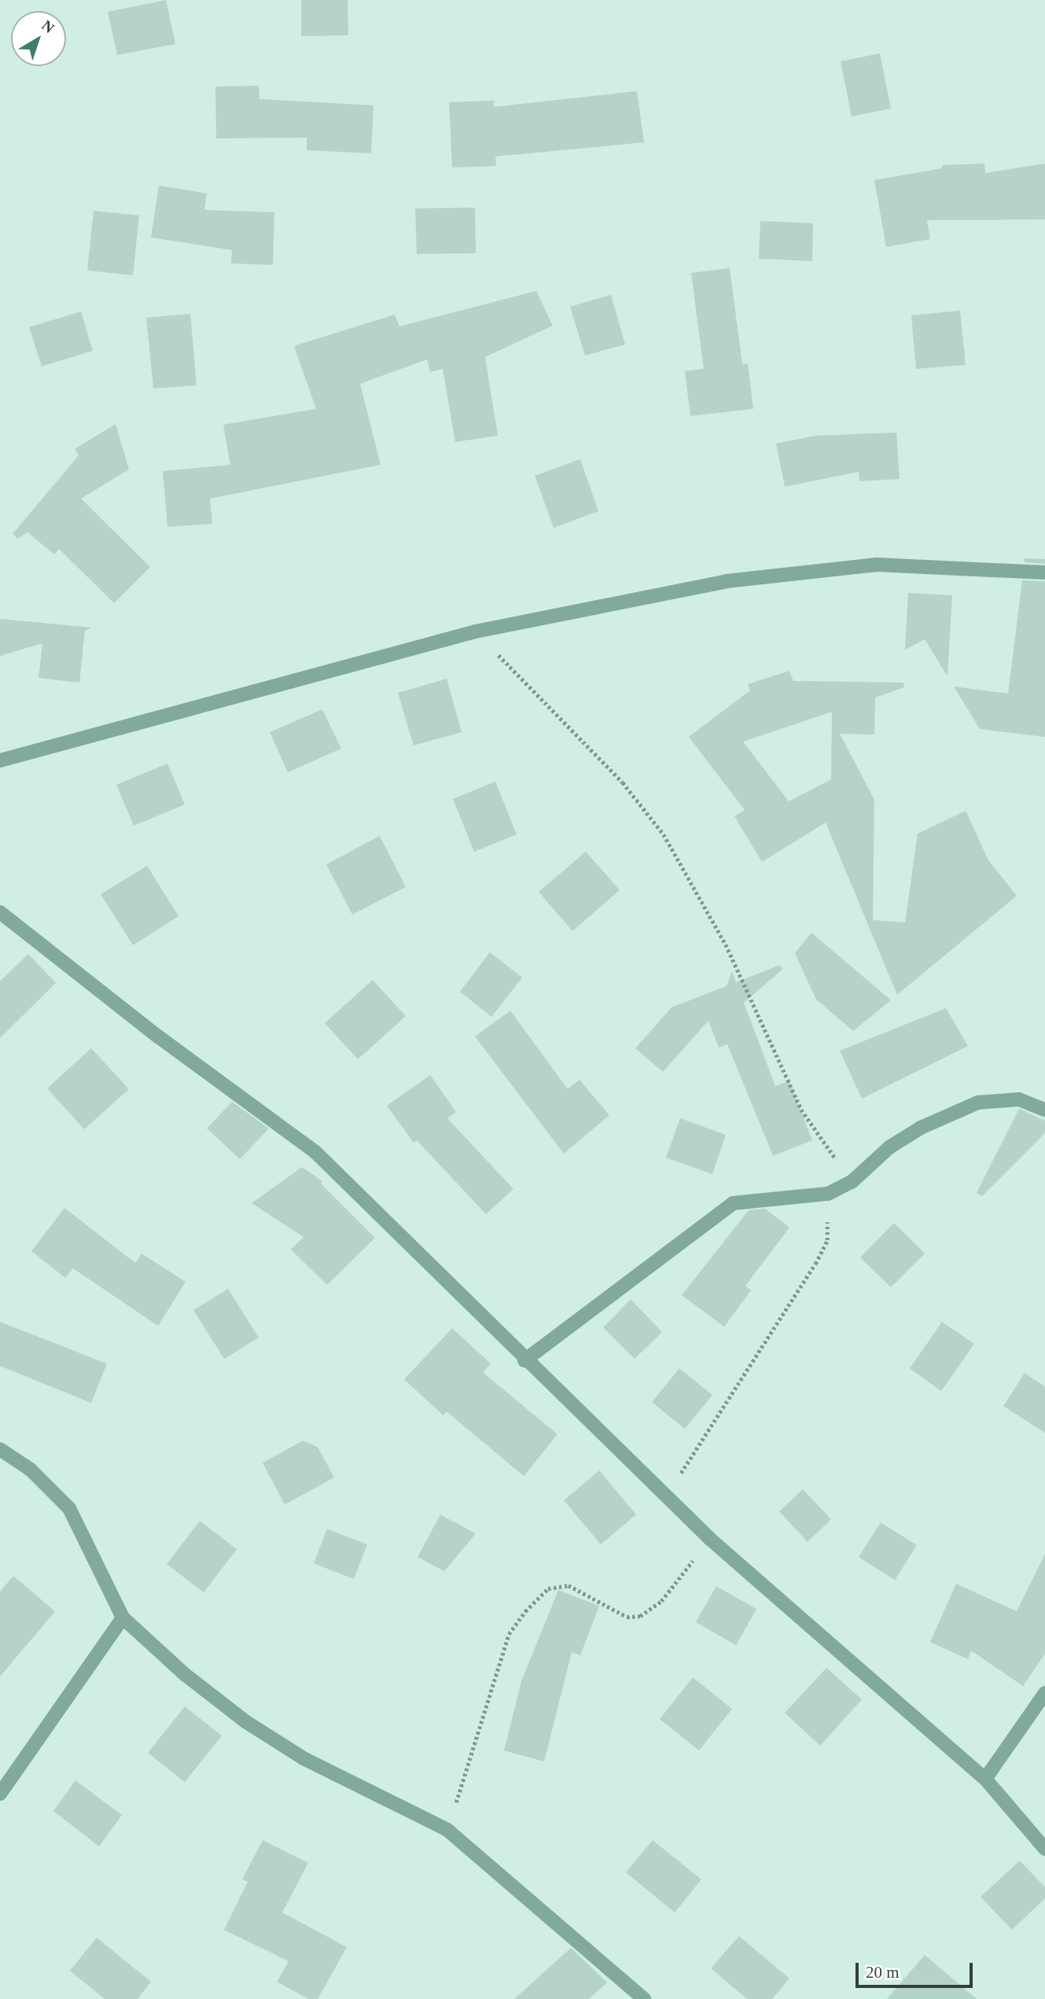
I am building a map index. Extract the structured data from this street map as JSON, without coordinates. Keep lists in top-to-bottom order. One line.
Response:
{"scale_bar":"20 m","north":"top right"}
